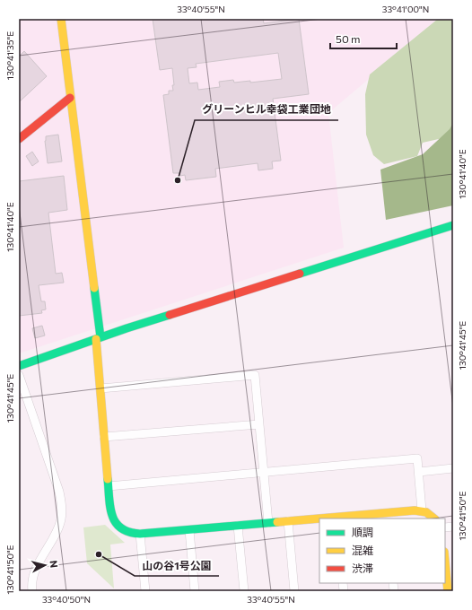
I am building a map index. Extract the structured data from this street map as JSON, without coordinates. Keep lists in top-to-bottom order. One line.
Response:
{"places":["グリーンヒル幸袋工業団地","山の谷1号公園"],"legend":["順調","混雑","渋滞"],"scale_bar":"50 m","north":"right","coordinates":["33°40'55\"N","33°41'00\"N","130°41'35\"E","130°41'40\"E","130°41'45\"E","130°41'50\"E","33°40'50\"N"]}
